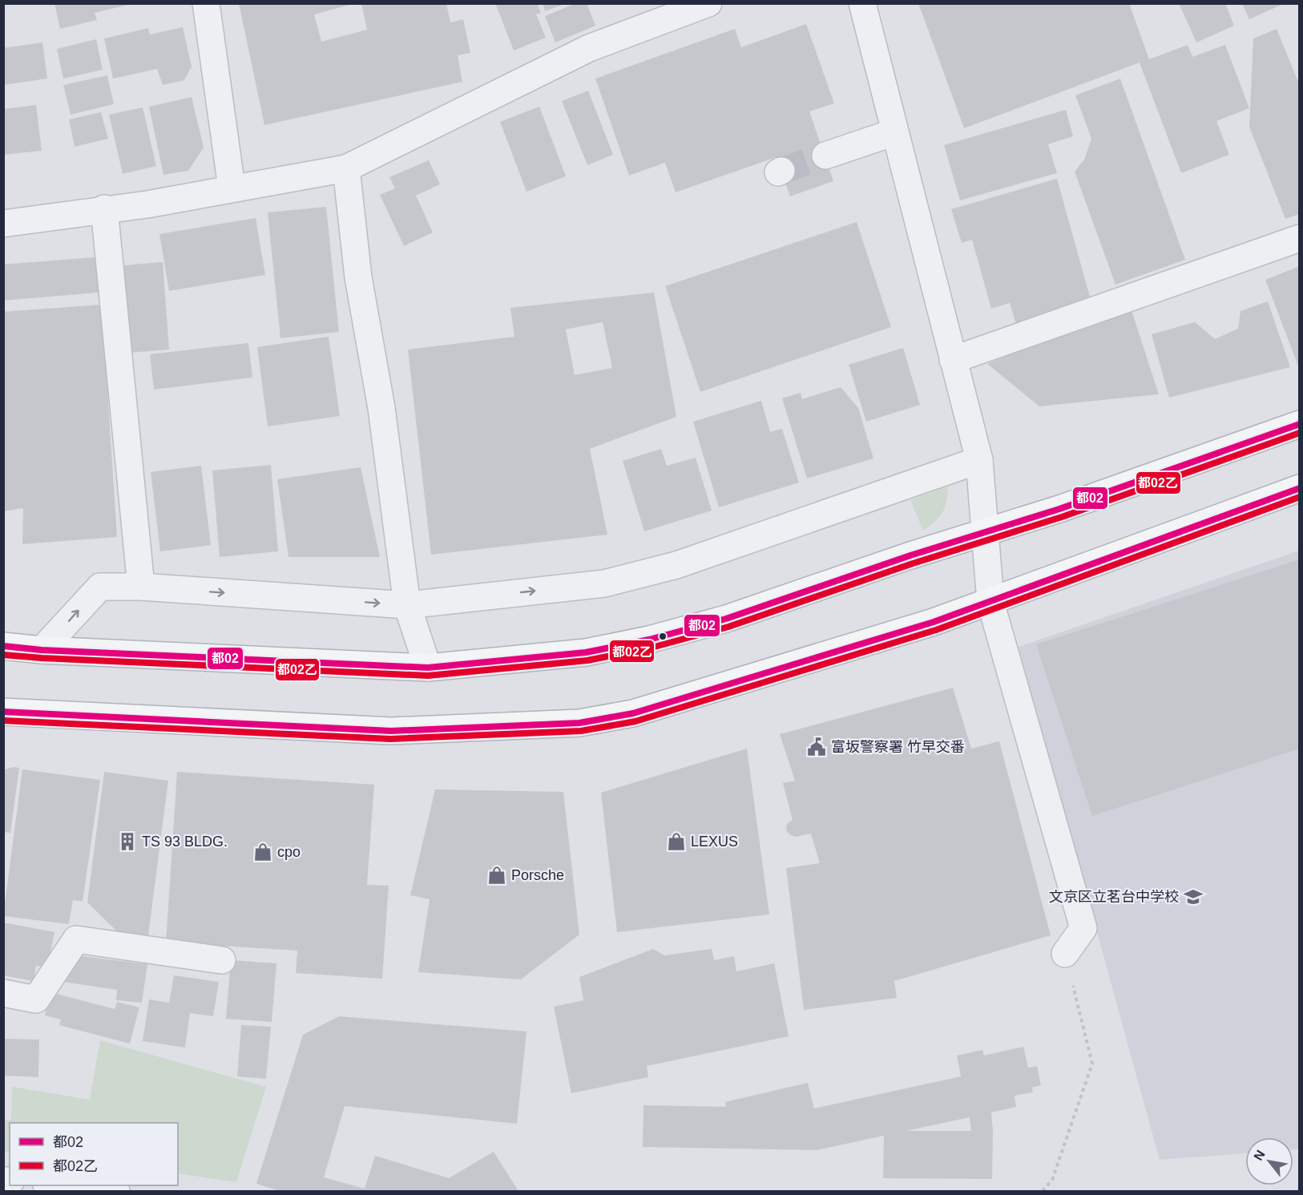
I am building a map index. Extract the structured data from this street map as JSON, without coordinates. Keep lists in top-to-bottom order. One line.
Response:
{"places":{"public building":["富坂警察署 竹早交番"],"building":["TS 93 BLDG."],"shop":["LEXUS","cpo","Porsche"],"school or university":["文京区立茗台中学校"]},"lines":["transit line 都02","transit line 都02乙"],"legend":["都02","都02乙"],"north":"top left"}
